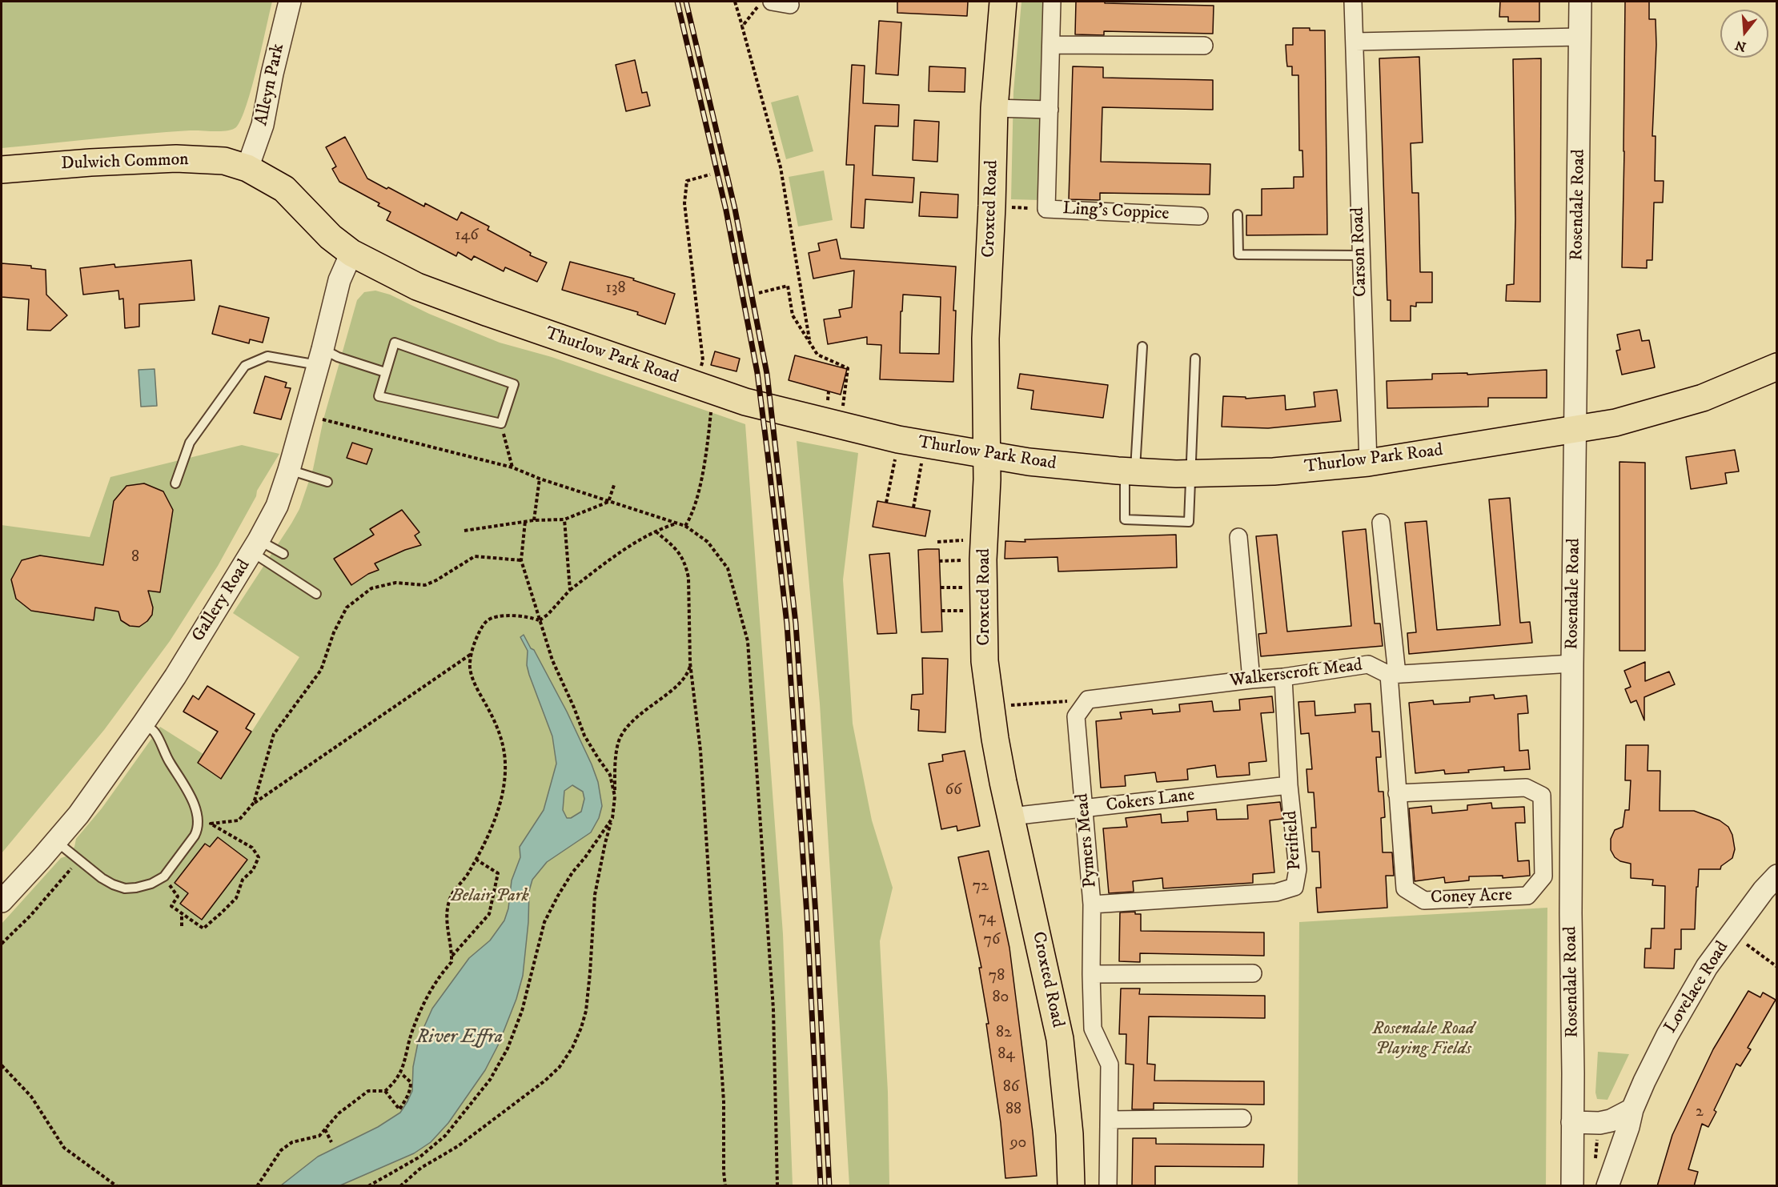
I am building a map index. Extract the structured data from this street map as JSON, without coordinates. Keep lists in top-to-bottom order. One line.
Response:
{"streets":{"main road":["Dulwich Common","Croxted Road","Thurlow Park Road"],"street":["Alleyn Park","Rosendale Road","Ling's Coppice","Carson Road","Gallery Road","Walkerscroft Mead","Cokers Lane","Pymers Mead","Perifield","Coney Acre","Lovelace Road"]},"crossings":[["Alleyn Park","Dulwich Common"],["Alleyn Park","Thurlow Park Road"],["Dulwich Common","Thurlow Park Road"],["Rosendale Road","Thurlow Park Road"],["Rosendale Road","Walkerscroft Mead"],["Croxted Road","Thurlow Park Road"],["Croxted Road","Cokers Lane"],["Carson Road","Thurlow Park Road"],["Thurlow Park Road","Gallery Road"],["Walkerscroft Mead","Pymers Mead"],["Walkerscroft Mead","Perifield"],["Walkerscroft Mead","Coney Acre"],["Cokers Lane","Pymers Mead"],["Cokers Lane","Perifield"],["Pymers Mead","Perifield"]],"water":["River Effra"],"parks":["Belair Park","Rosendale Road Playing Fields"],"house_numbers":["146","138","8","66","72","74","76","78","80","82","84","86","88","2","90"],"north":"bottom"}
